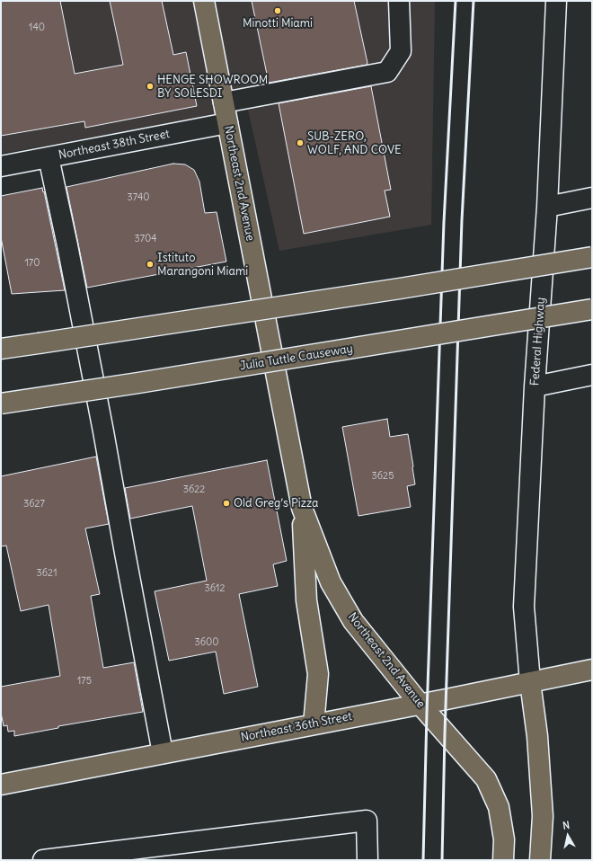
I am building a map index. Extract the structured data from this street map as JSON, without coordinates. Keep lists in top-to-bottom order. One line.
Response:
{"streets":{"main road":["Northeast 2nd Avenue","Julia Tuttle Causeway","Northeast 36th Street"],"street":["Northeast 38th Street","Federal Highway"]},"crossings":[["Northeast 38th Street","Northeast 2nd Avenue"],["Northeast 2nd Avenue","Northeast 36th Street"],["Federal Highway","Northeast 36th Street"]],"places":["Minotti Miami","HENGE SHOWROOM BY SOLESDI","SUB-ZERO, WOLF, AND COVE","Istituto Marangoni Miami","Old Greg’s Pizza"],"house_numbers":["140","3740","3704","170","3625","3622","3627","3621","3612","3600","175"],"north":"top"}
